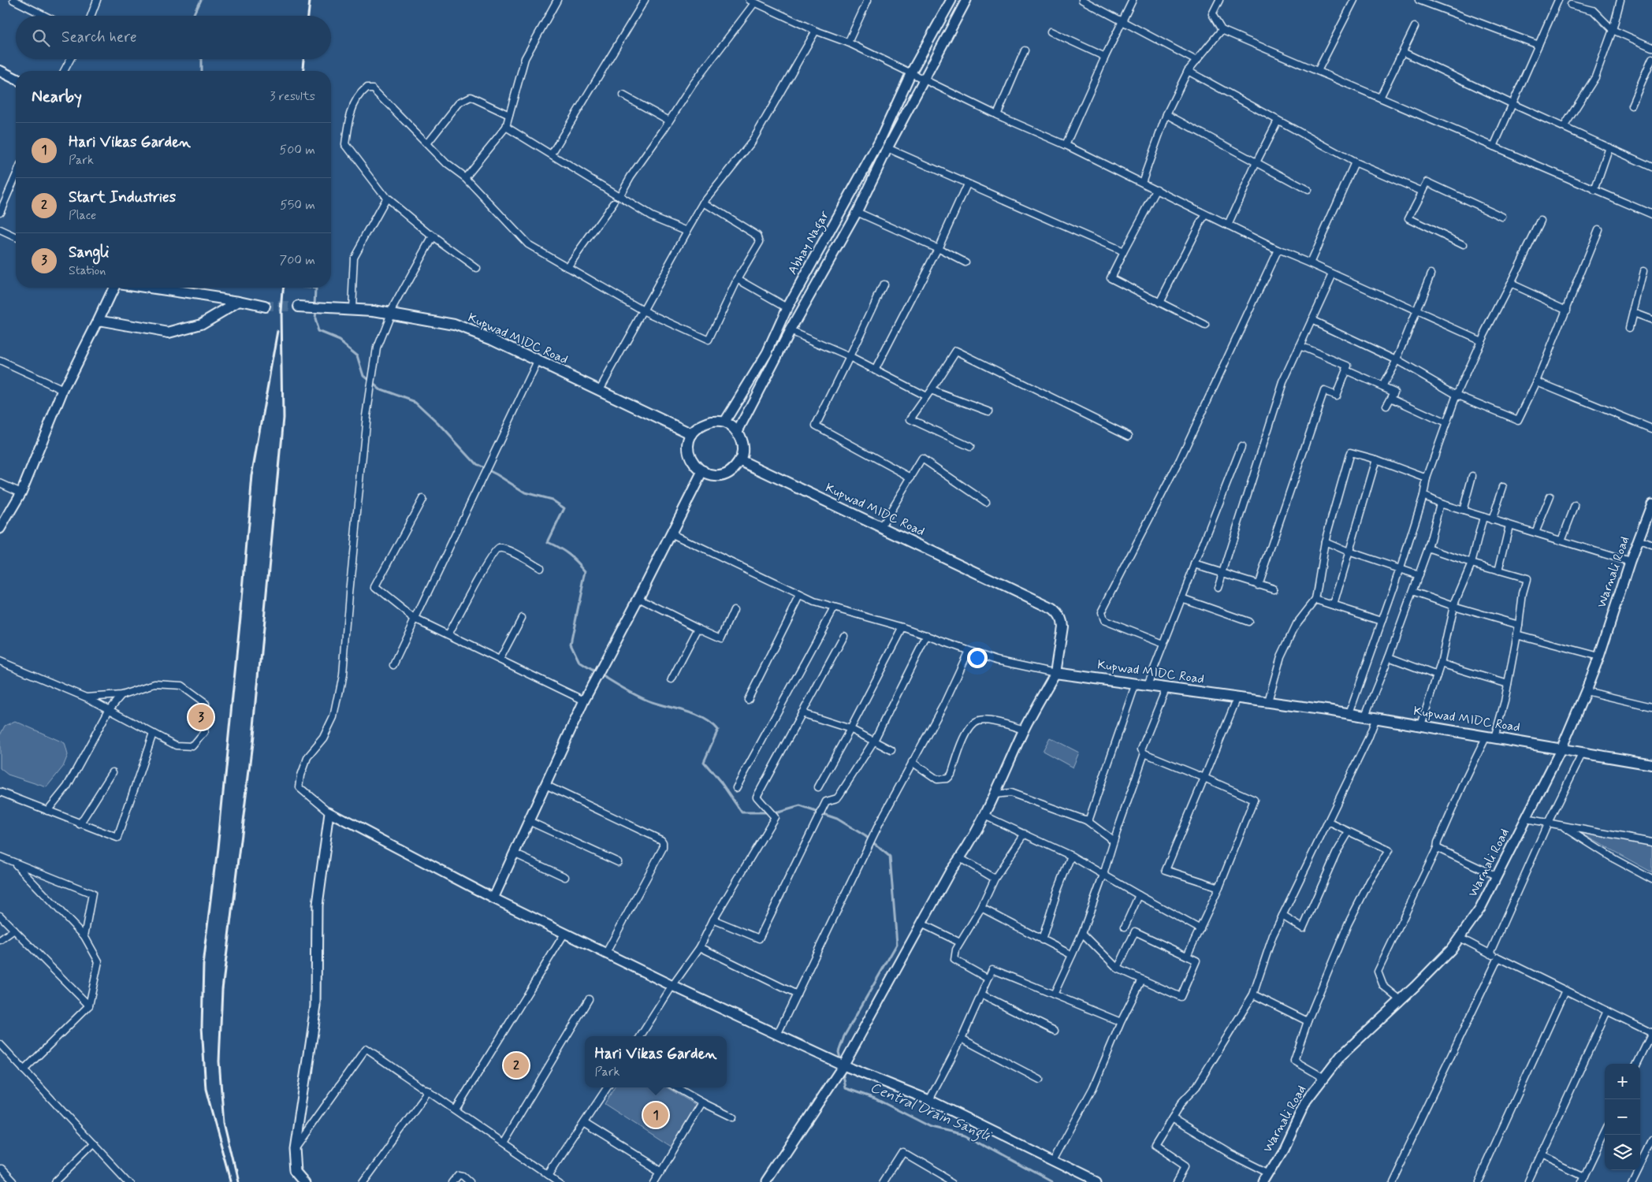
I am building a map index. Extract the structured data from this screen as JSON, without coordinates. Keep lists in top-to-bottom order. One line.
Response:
{"streets":{"main road":["Abhay Nagar","Kupwad MIDC Road","Warnali Road"]},"crossings":[["Abhay Nagar","Kupwad MIDC Road"],["Kupwad MIDC Road","Warnali Road"]],"water":["Central Drain Sangli"],"page":{"search":"Search here","heading":["Nearby","3 results"],"list":[{"mark":"1","name":"Hari Vikas Garden","note":"Park","value":"500 m"},{"mark":"2","name":"Start Industries","note":"Place","value":"550 m"},{"mark":"3","name":"Sangli","note":"Station","value":"700 m"}],"pins":["3","2","1"],"popup":["Hari Vikas Garden","Park"],"map_buttons":["+","−"]}}
